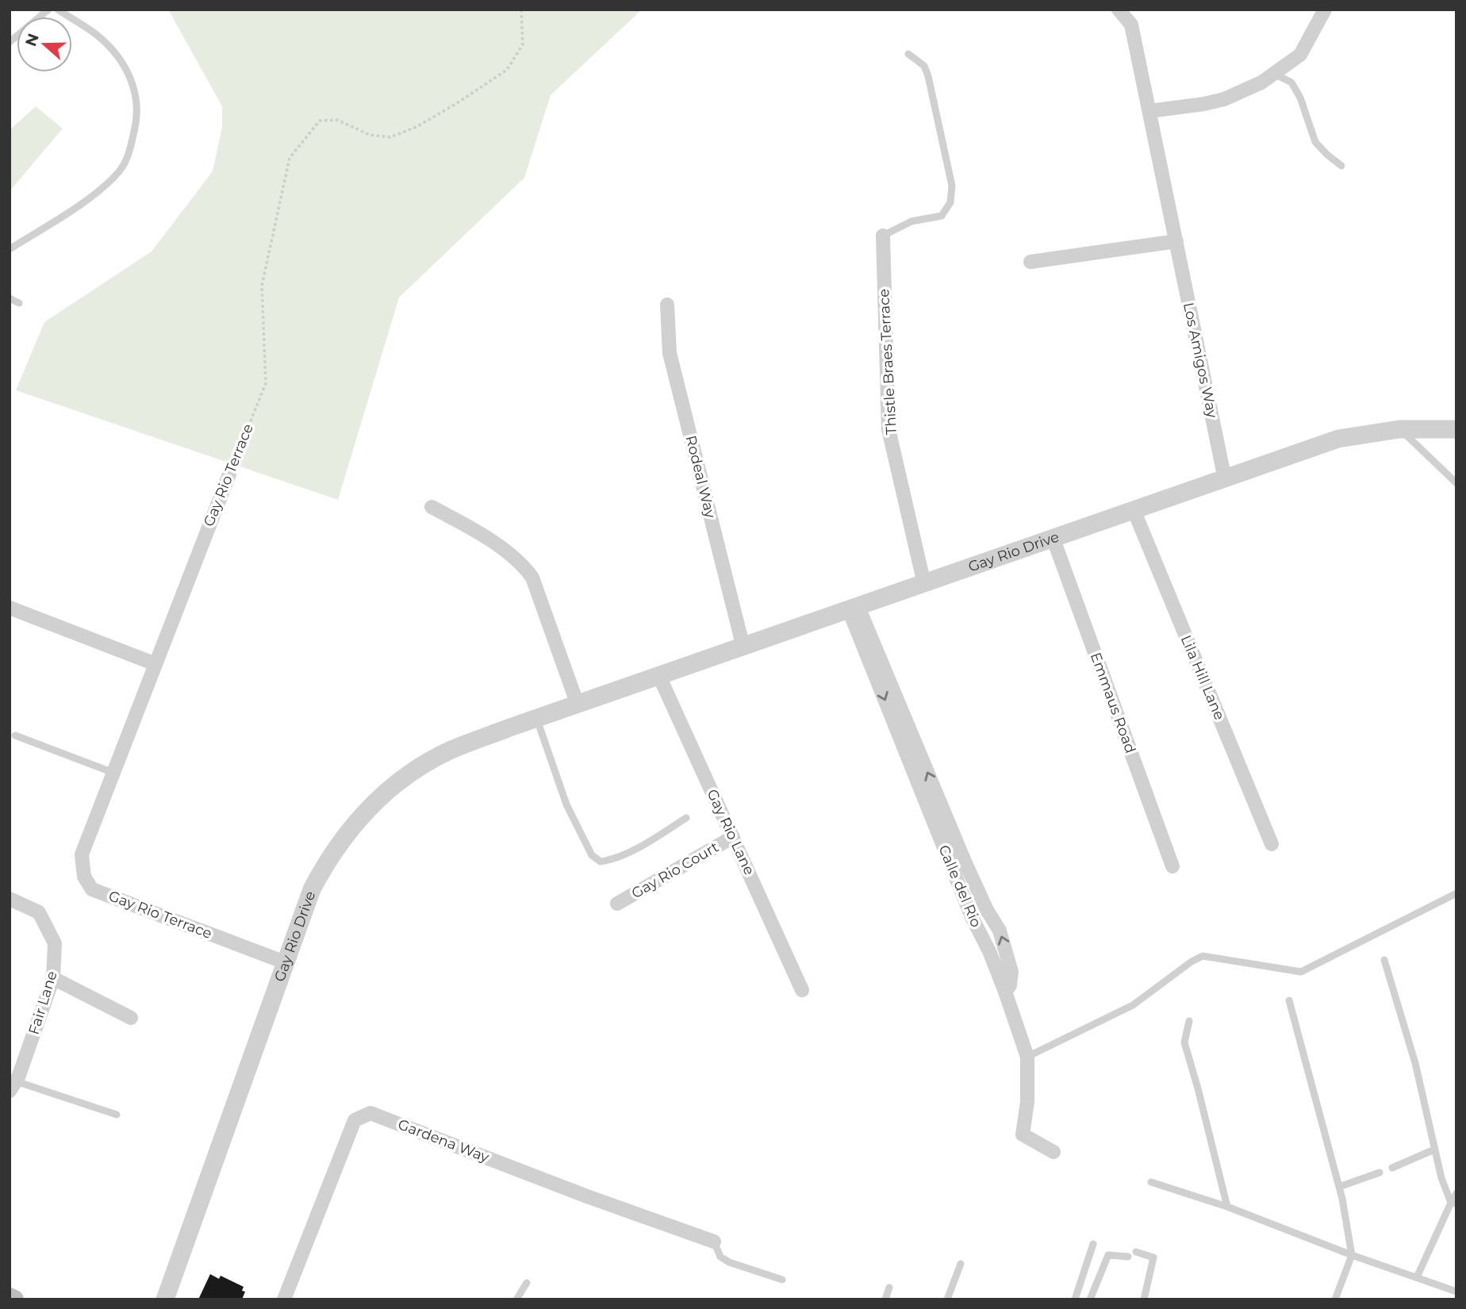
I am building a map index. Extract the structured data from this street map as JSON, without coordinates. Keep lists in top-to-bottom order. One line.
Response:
{"streets":{"street":["Los Amigos Way","Thistle Braes Terrace","Gay Rio Terrace","Rodeal Way","Gay Rio Drive","Lila Hill Lane","Emmaus Road","Gay Rio Lane","Gay Rio Court","Calle del Rio","Fair Lane","Gardena Way"]},"crossings":[["Los Amigos Way","Gay Rio Drive"],["Thistle Braes Terrace","Gay Rio Drive"],["Gay Rio Terrace","Gay Rio Drive"],["Rodeal Way","Gay Rio Drive"],["Gay Rio Drive","Lila Hill Lane"],["Gay Rio Drive","Emmaus Road"],["Gay Rio Drive","Gay Rio Lane"],["Gay Rio Drive","Calle del Rio"],["Gay Rio Lane","Gay Rio Court"]],"north":"left"}
